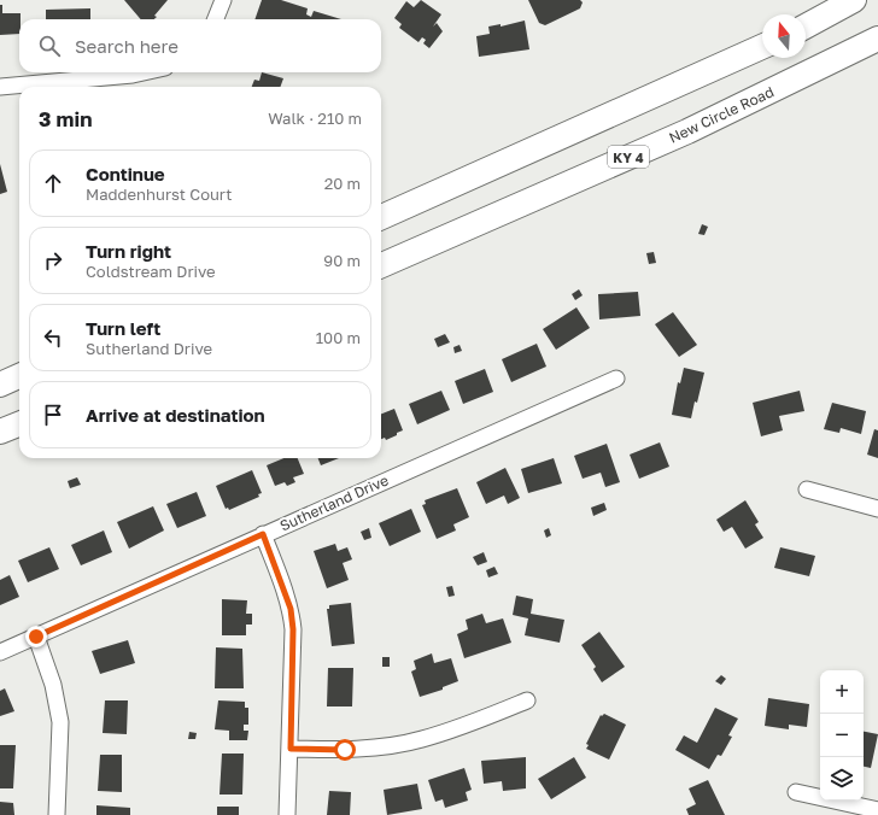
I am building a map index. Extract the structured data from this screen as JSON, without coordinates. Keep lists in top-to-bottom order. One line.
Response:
{"streets":{"highway":["New Circle Road","KY 4"],"street":["Sutherland Drive"]},"north":"top","page":{"search":"Search here","heading":["3 min","Walk · 210 m"],"list":[["Continue","Maddenhurst Court","20 m"],["Turn right","Coldstream Drive","90 m"],["Turn left","Sutherland Drive","100 m"],"Arrive at destination"],"map_buttons":["+","−"]}}
